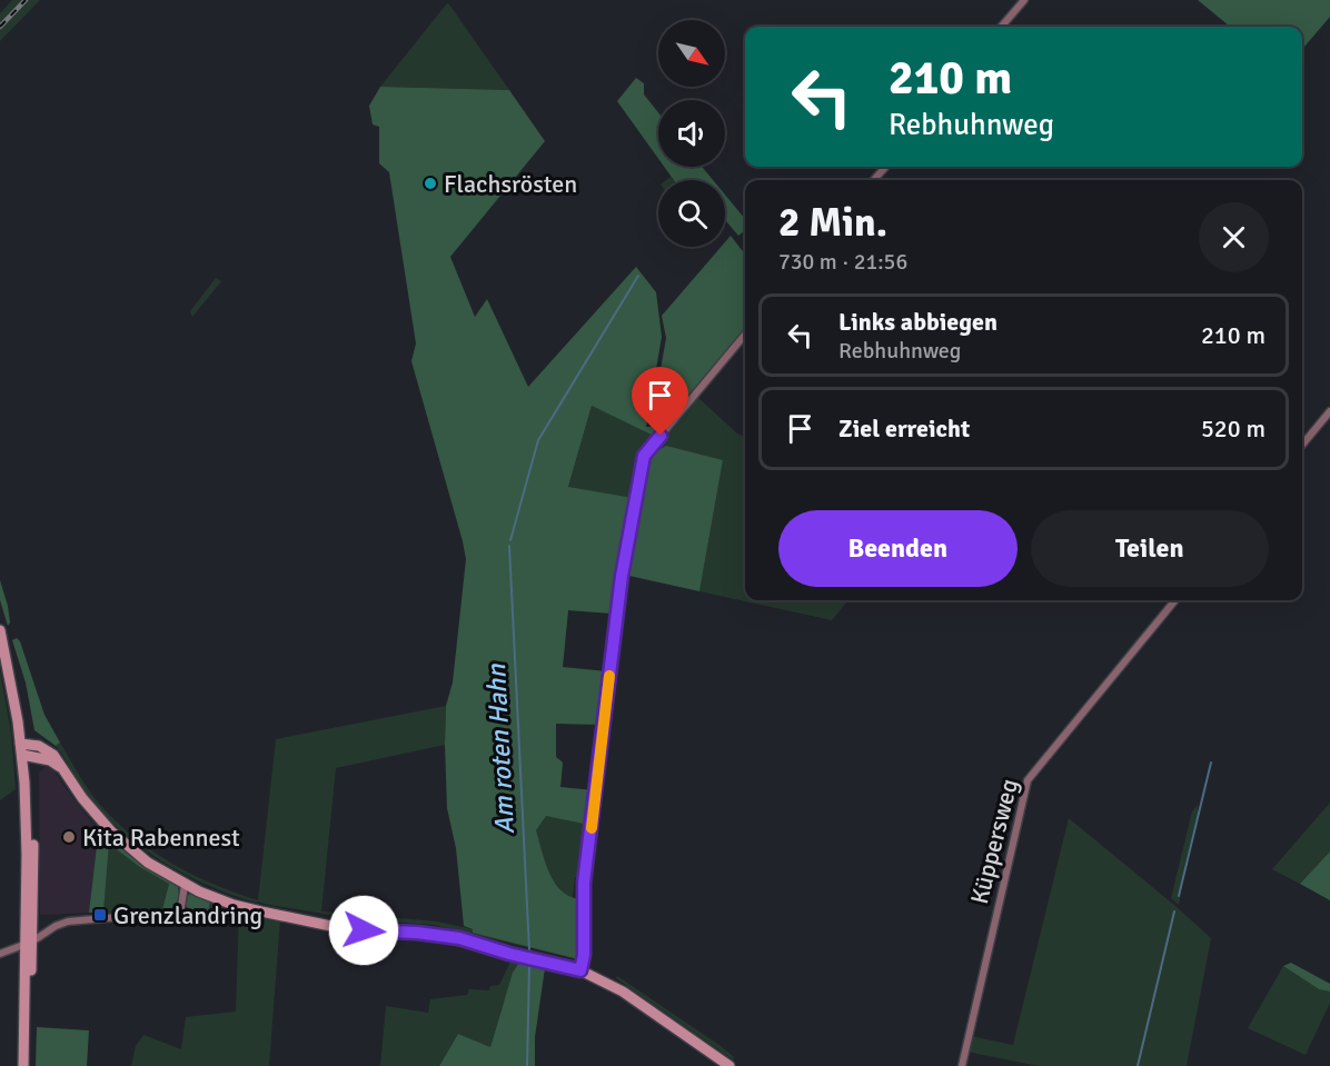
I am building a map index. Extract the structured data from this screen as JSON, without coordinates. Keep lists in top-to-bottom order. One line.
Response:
{"streets":{"street":["Küppersweg"]},"water":["Am roten Hahn"],"places":{"other":["Flachsrösten","Kita Rabennest"],"transit":["Grenzlandring"]},"north":"bottom right","page":{"turn":["210 m","Rebhuhnweg"],"heading":["2 Min.","730 m · 21:56"],"list":[{"name":"Links abbiegen","note":"Rebhuhnweg","value":"210 m"},{"name":"Ziel erreicht","value":"520 m"}],"buttons":["Beenden","Teilen"]}}
